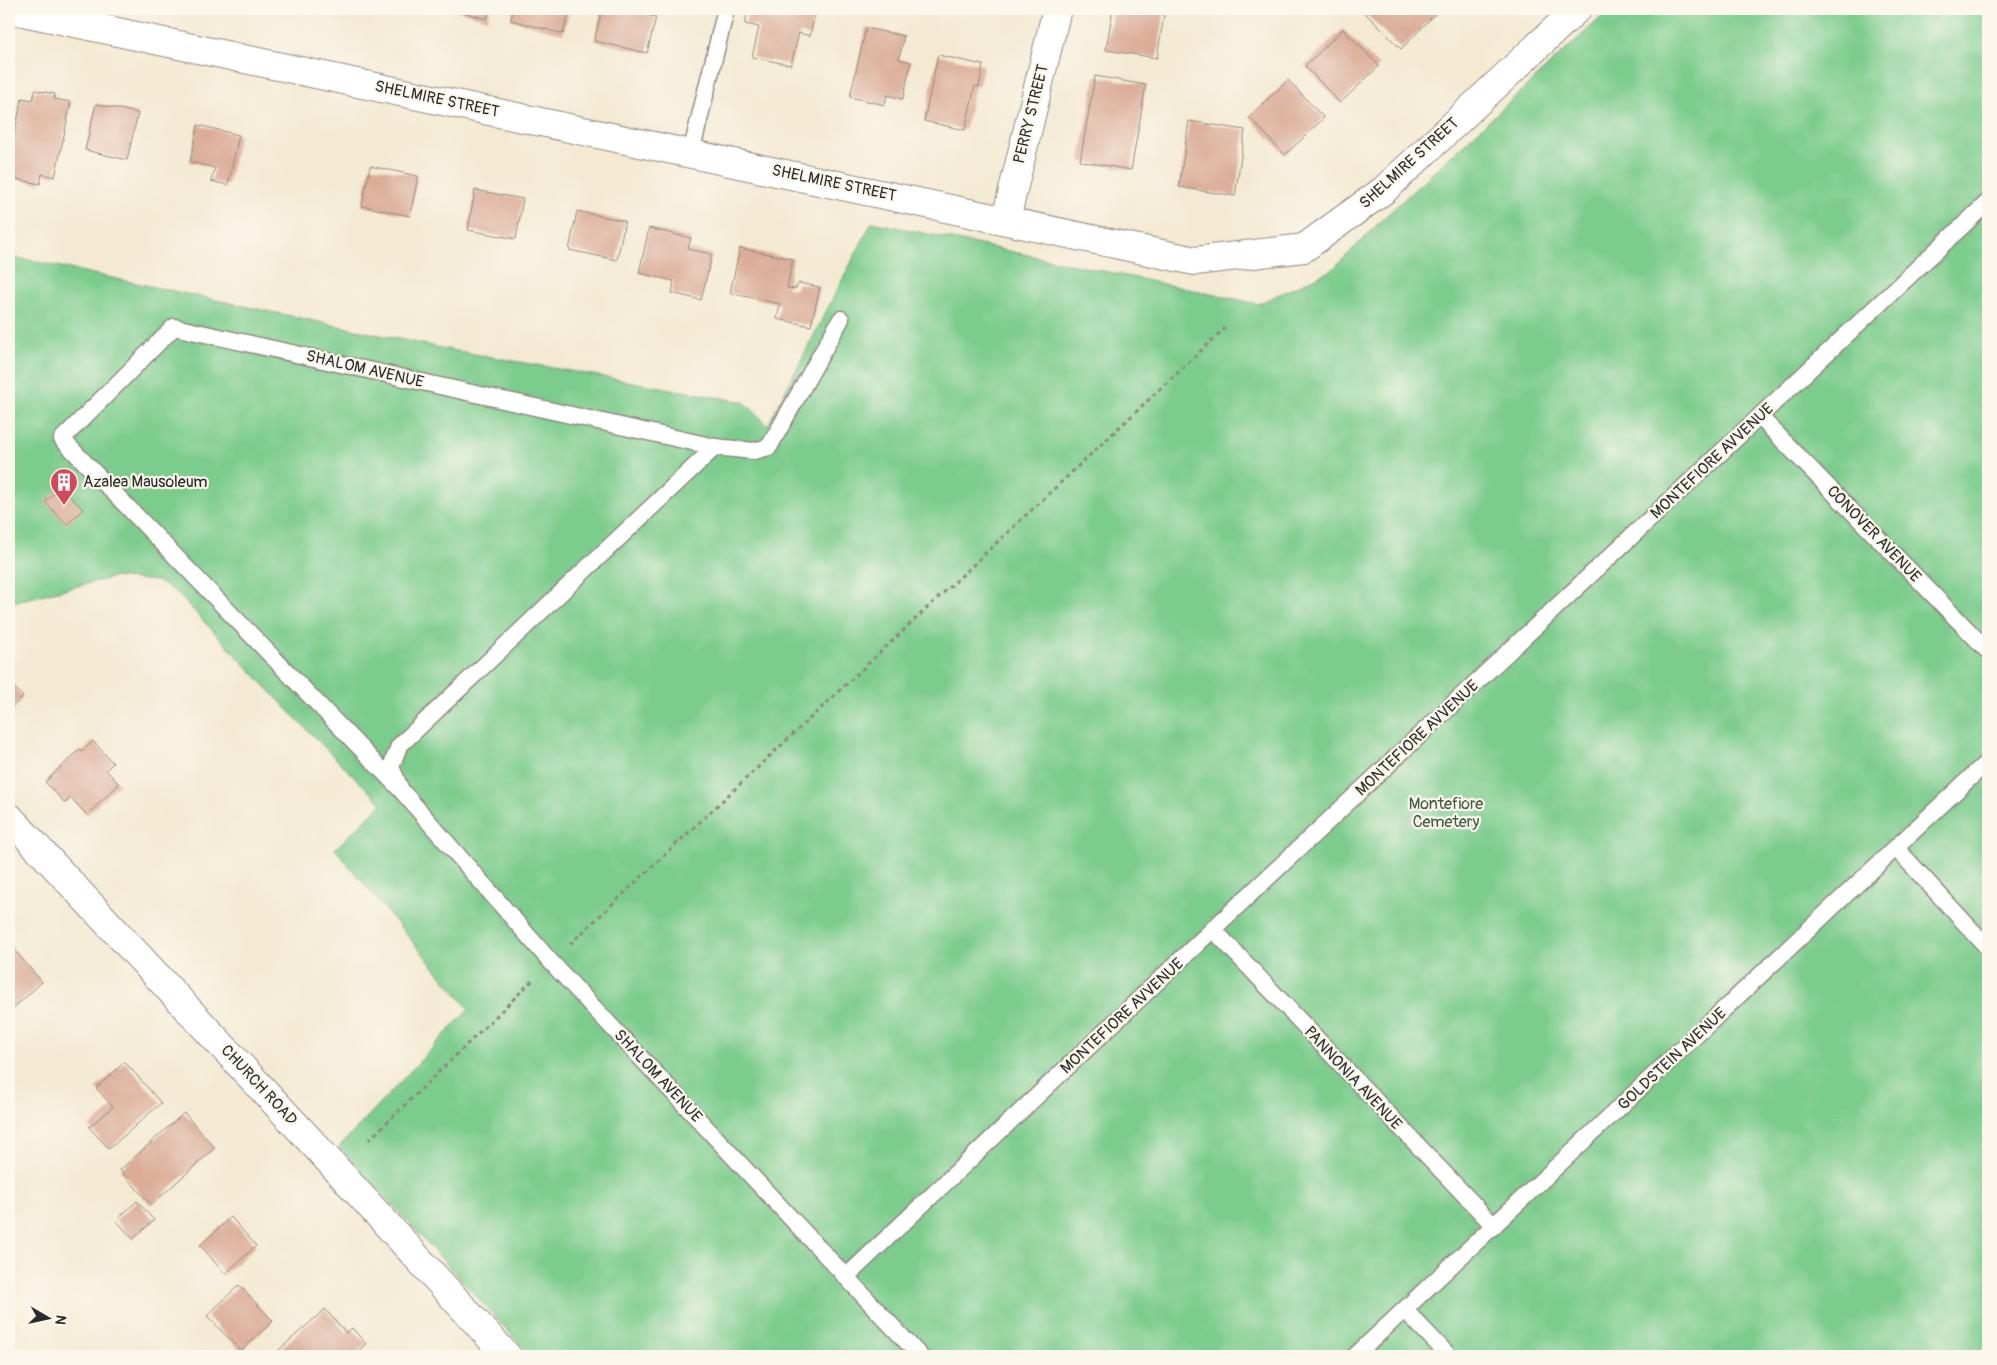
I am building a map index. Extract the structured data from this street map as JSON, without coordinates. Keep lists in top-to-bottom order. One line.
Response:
{"streets":{"street":["SHELMIRE STREET","PERRY STREET","CHURCH ROAD"],"lane":["SHALOM AVENUE","MONTEFIORE AVVENUE","CONOVER AVENUE","GOLDSTEIN AVENUE","PANNONIA AVENUE"]},"crossings":[["SHELMIRE STREET","PERRY STREET"],["SHALOM AVENUE","MONTEFIORE AVVENUE"],["MONTEFIORE AVVENUE","CONOVER AVENUE"],["MONTEFIORE AVVENUE","PANNONIA AVENUE"],["GOLDSTEIN AVENUE","PANNONIA AVENUE"]],"parks":["Montefiore Cemetery"],"places":{"building":["Azalea Mausoleum"]},"north":"right"}
